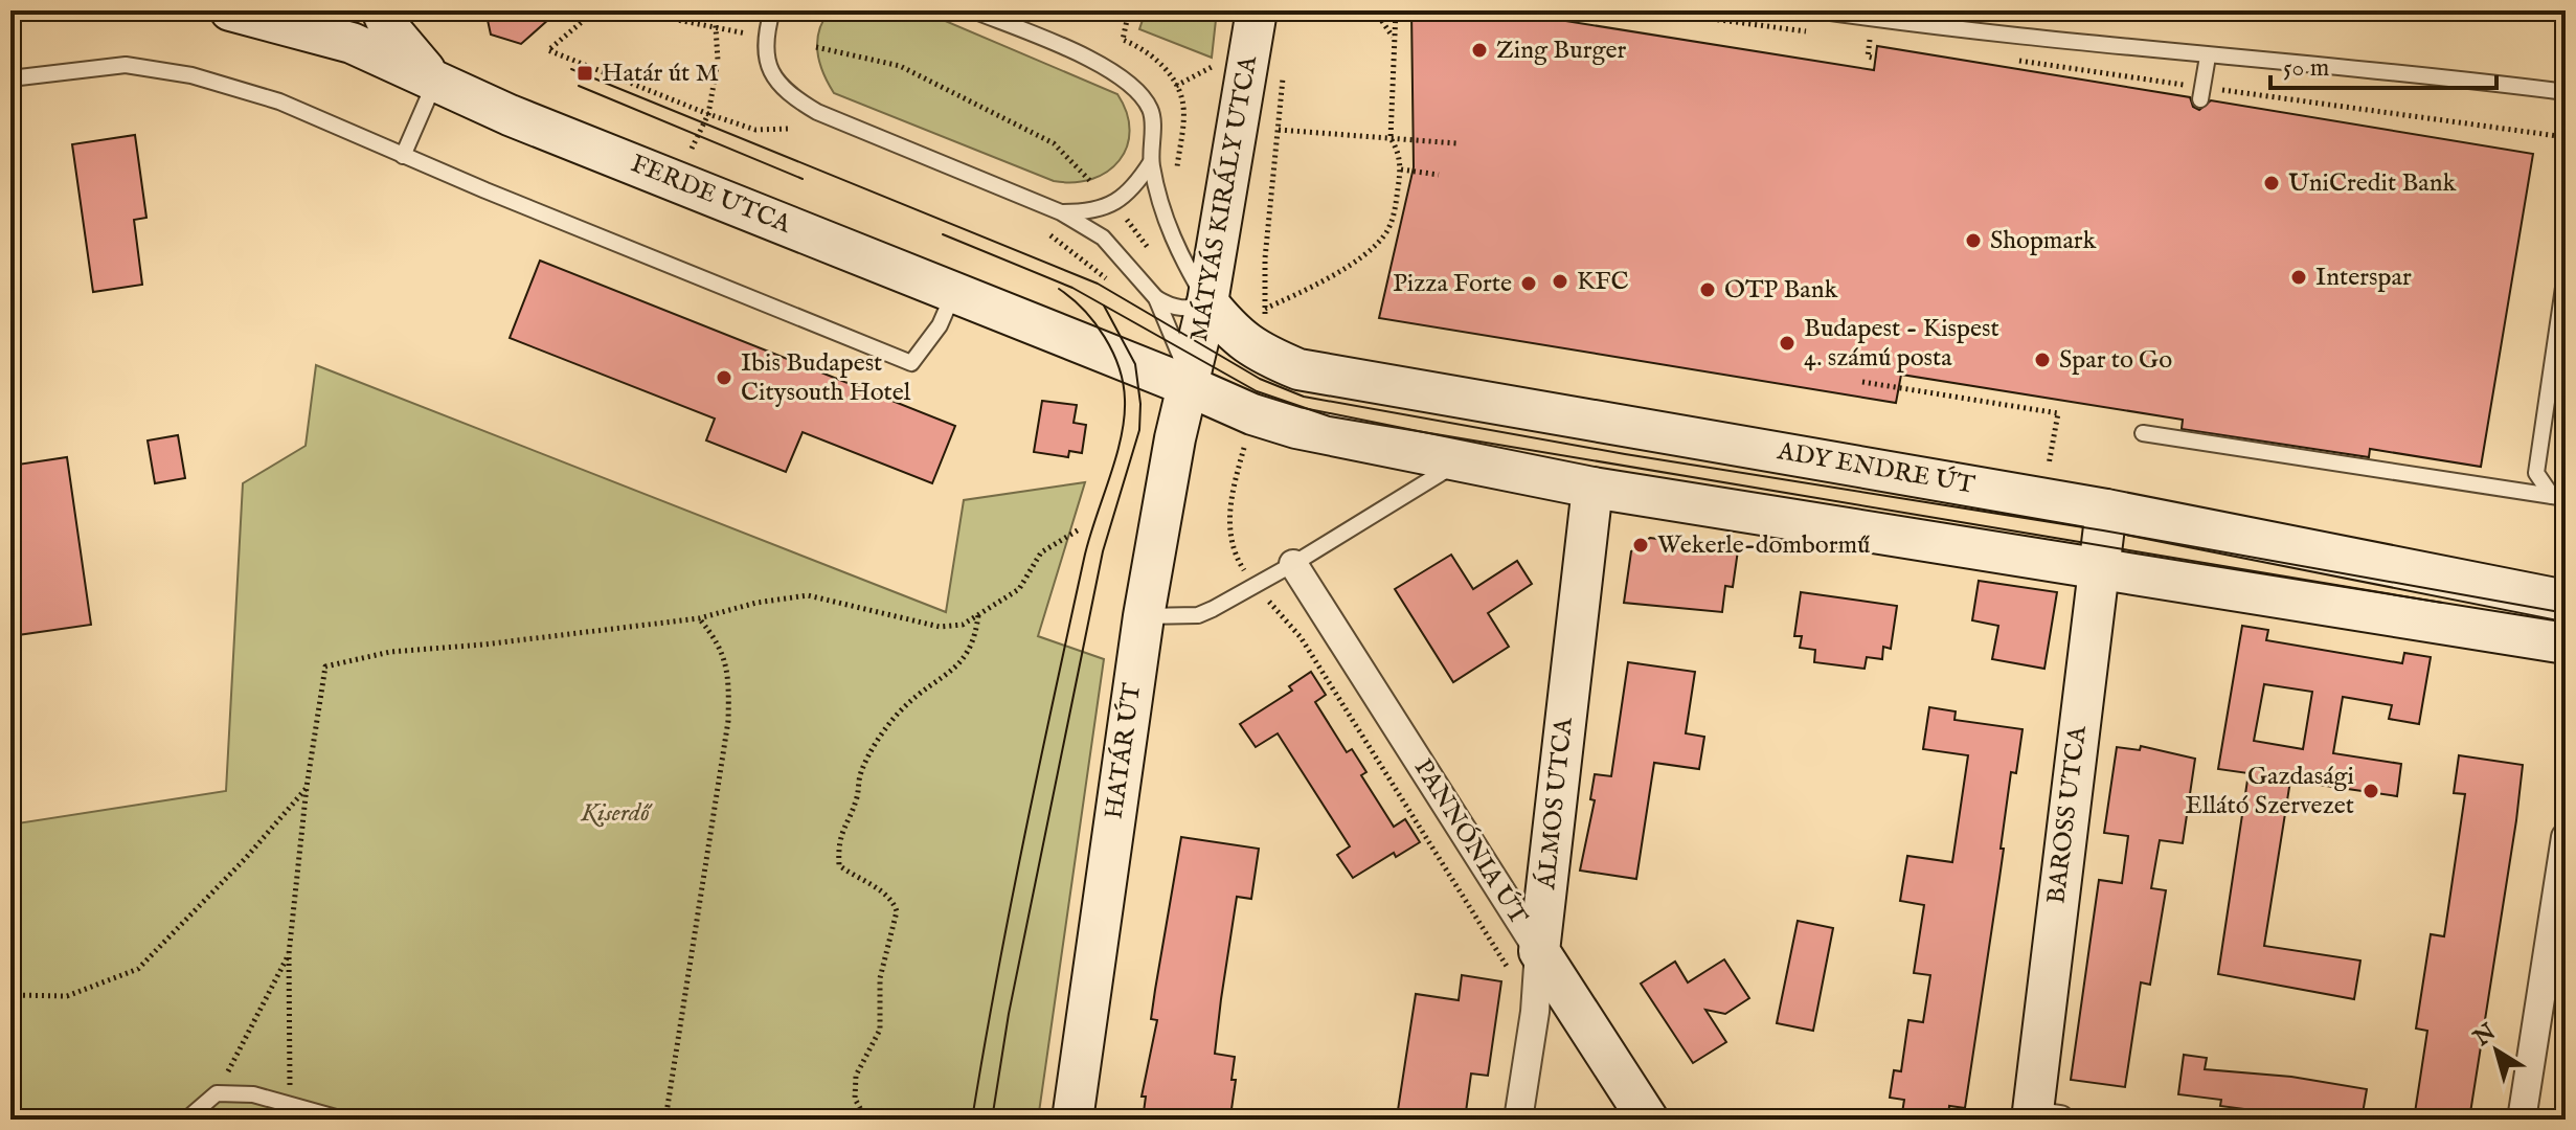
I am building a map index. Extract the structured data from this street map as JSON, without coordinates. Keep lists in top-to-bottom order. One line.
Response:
{"streets":{"street":["FERDE UTCA","MÁTYÁS KIRÁLY UTCA","ADY ENDRE ÚT","HATÁR ÚT","ÁLMOS UTCA","BAROSS UTCA","PANNÓNIA ÚT"]},"crossings":[["FERDE UTCA","MÁTYÁS KIRÁLY UTCA"],["FERDE UTCA","HATÁR ÚT"],["MÁTYÁS KIRÁLY UTCA","ADY ENDRE ÚT"],["MÁTYÁS KIRÁLY UTCA","HATÁR ÚT"],["ADY ENDRE ÚT","BAROSS UTCA"],["ÁLMOS UTCA","PANNÓNIA ÚT"]],"parks":["Kiserdő"],"places":{"other":["Zing Burger","UniCredit Bank","Shopmark","Interspar","KFC","Pizza Forte","OTP Bank","Budapest - Kispest 4. számú posta","Spar to Go","Ibis Budapest Citysouth Hotel","Wekerle-dombormű","Gazdasági Ellátó Szervezet"],"transit":["Határ út M"]},"scale_bar":"50 m","north":"top left"}
